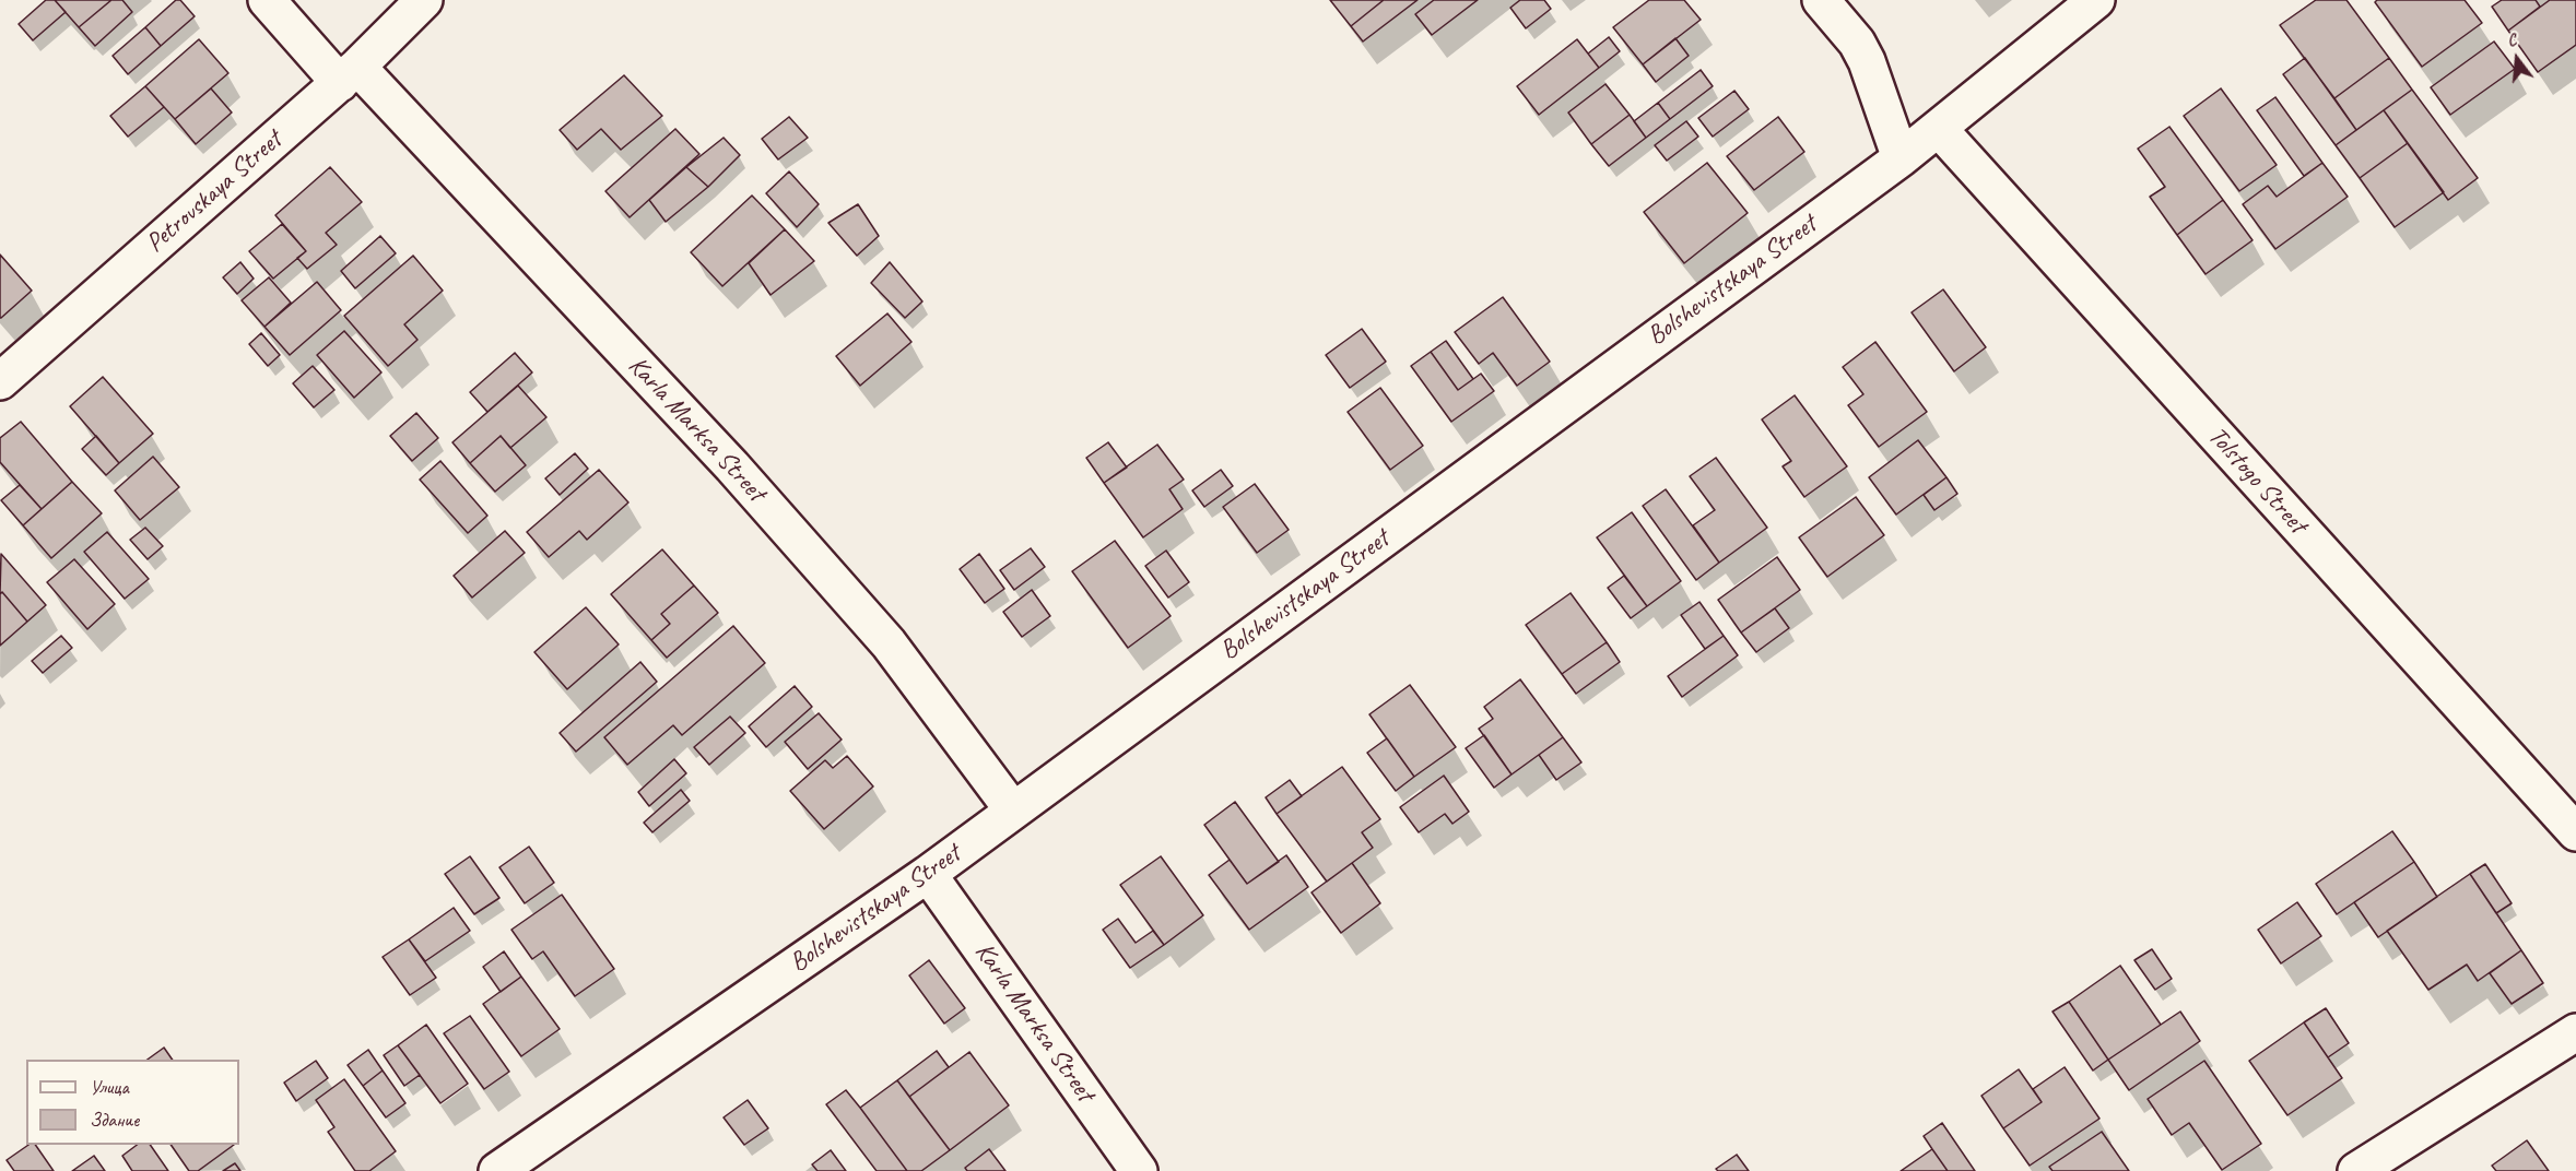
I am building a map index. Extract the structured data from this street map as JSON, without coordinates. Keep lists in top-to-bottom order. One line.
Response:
{"streets":{"street":["Petrovskaya Street","Bolshevistskaya Street","Karla Marksa Street","Tolstogo Street"]},"crossings":[["Petrovskaya Street","Karla Marksa Street"],["Bolshevistskaya Street","Karla Marksa Street"],["Bolshevistskaya Street","Tolstogo Street"]],"legend":["Улица","Здание"],"north":"top"}
